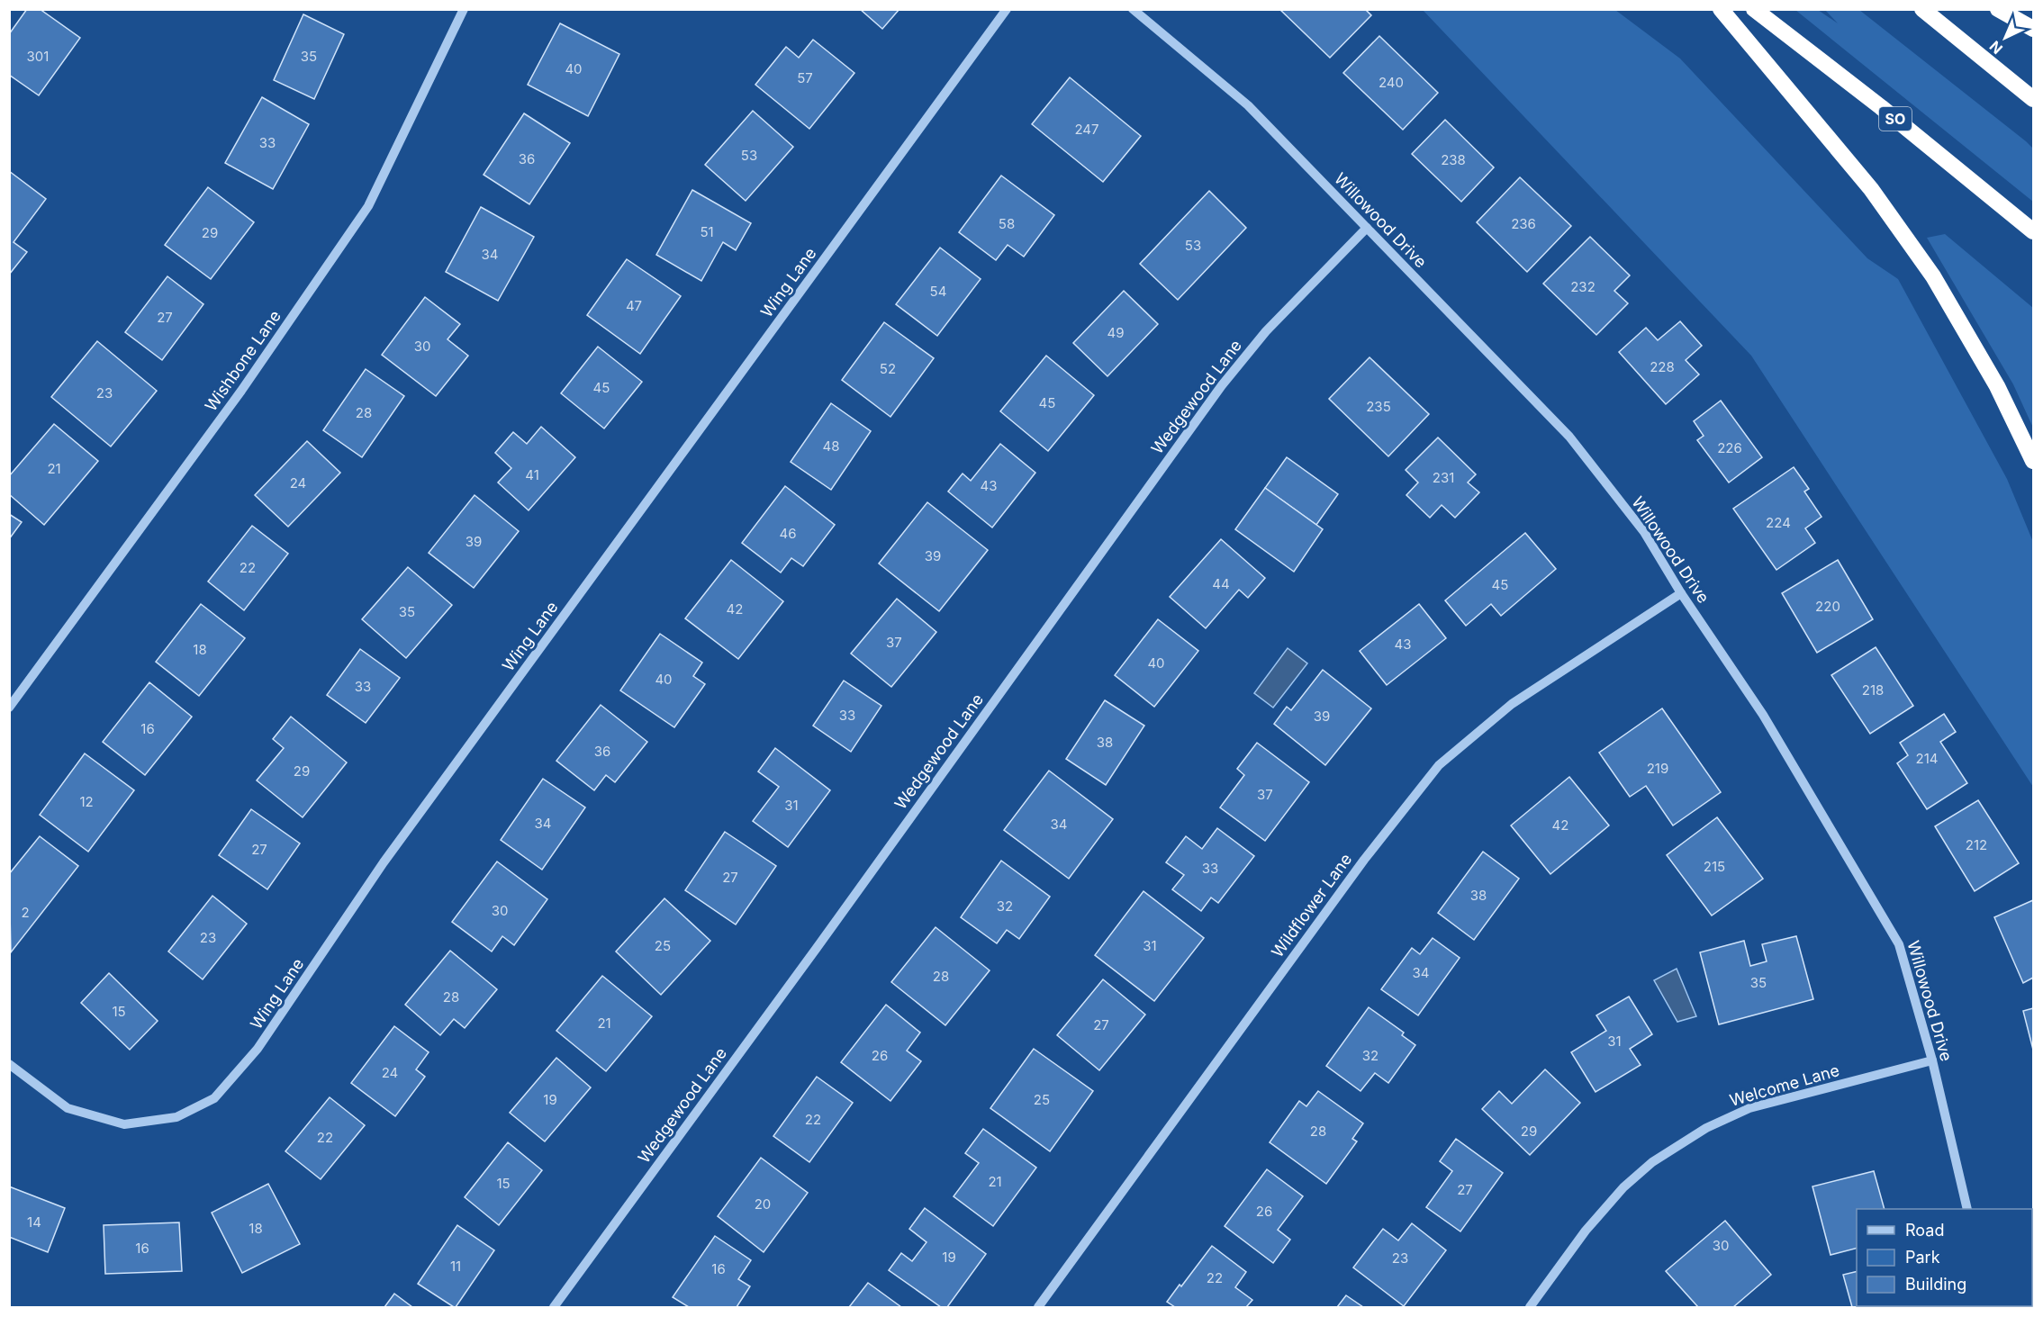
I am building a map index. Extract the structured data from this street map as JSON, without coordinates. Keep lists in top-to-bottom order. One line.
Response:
{"streets":{"highway":["SO"],"street":["Willowood Drive","Wing Lane","Wishbone Lane","Wedgewood Lane","Wildflower Lane","Welcome Lane"]},"crossings":[["Willowood Drive","Wedgewood Lane"],["Willowood Drive","Wildflower Lane"],["Willowood Drive","Welcome Lane"]],"house_numbers":["301","35","40","57","240","247","33","53","36","238","58","236","51","29","53","34","232","54","47","27","49","30","228","52","45","23","45","235","28","48","226","21","41","231","24","43","224","46","39","39","22","44","45","220","42","35","37","43","18","40","40","33","218","33","39","16","38","36","214","219","29","37","12","31","34","34","42","212","27","215","33","27","38","32","30","2","23","25","31","34","28","35","28","15","21","27","31","26","32","24","19","25","22","28","29","22","21","15","27","20","26","14","18","30","16","19","23","11","16","22"],"legend":["Road","Park","Building"],"north":"bottom left"}
